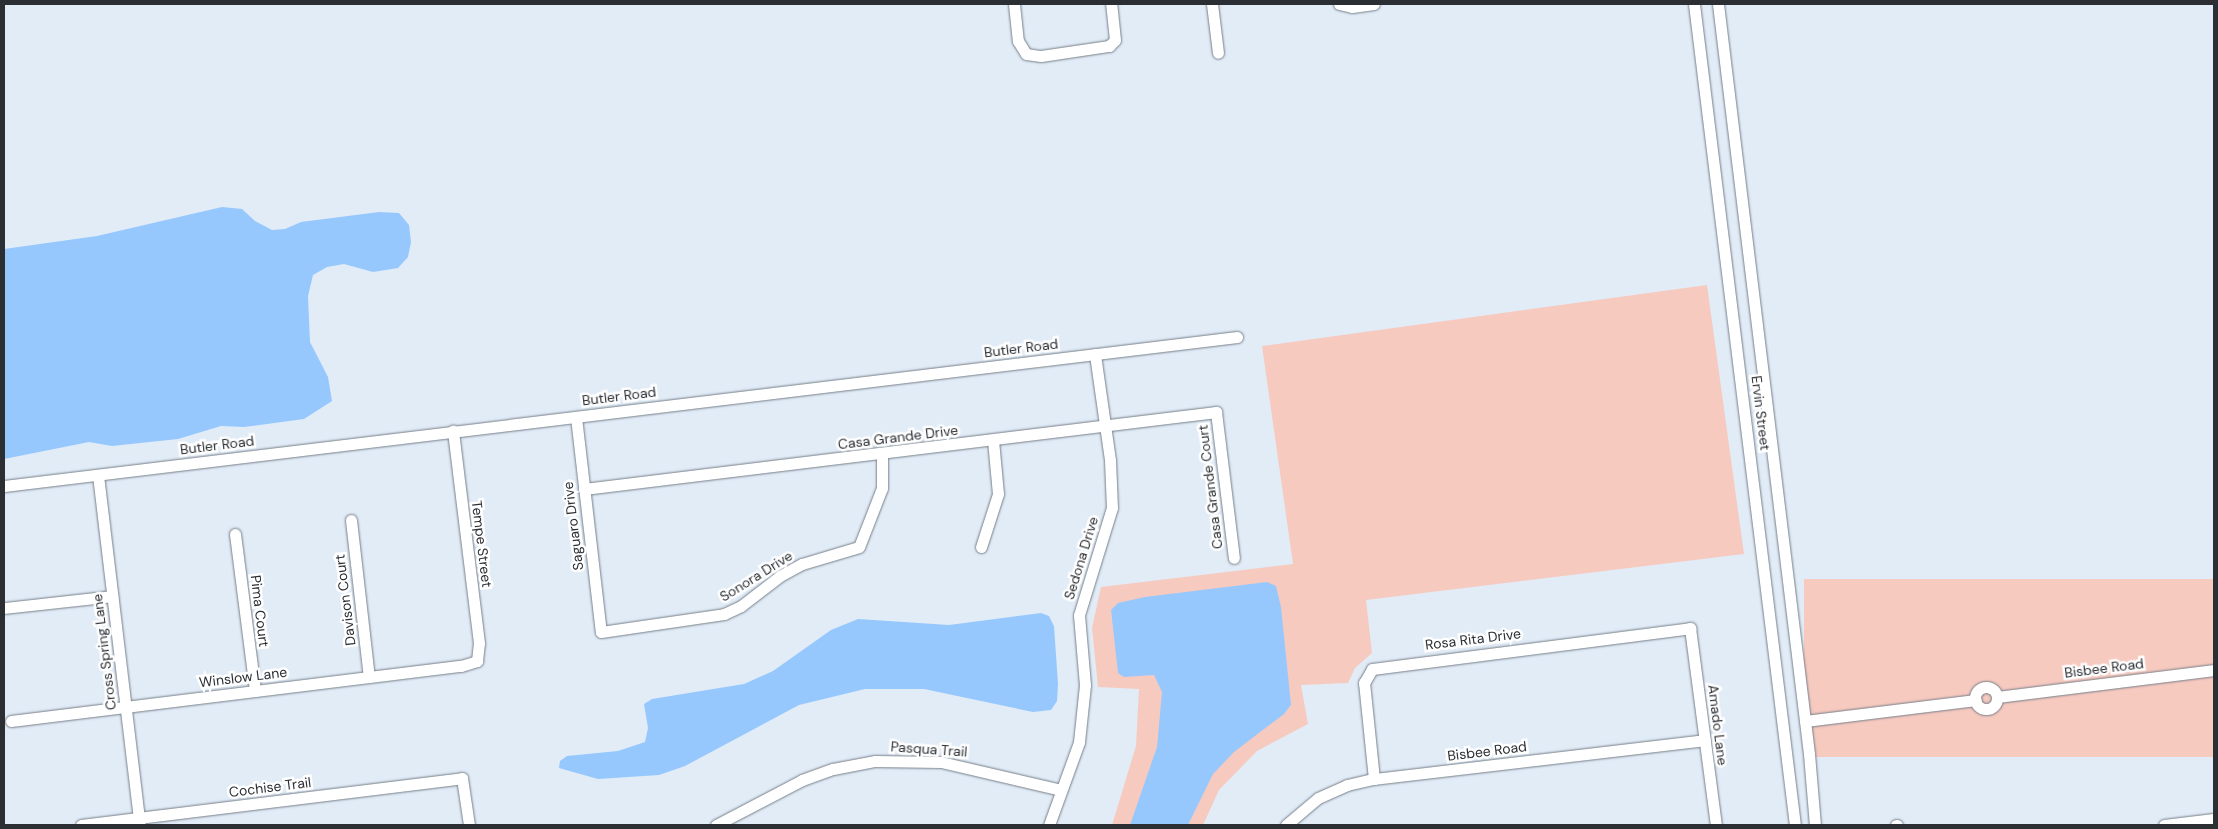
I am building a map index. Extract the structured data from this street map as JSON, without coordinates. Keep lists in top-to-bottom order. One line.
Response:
{"streets":{"street":["Butler Road","Ervin Street","Casa Grande Drive","Casa Grande Court","Saguaro Drive","Tempe Street","Sedona Drive","Sonora Drive","Davison Court","Pima Court","Rosa Rita Drive","Cross Spring Lane","Bisbee Road","Winslow Lane","Amado Lane","Pasqua Trail","Cochise Trail"]},"crossings":[["Butler Road","Saguaro Drive"],["Butler Road","Tempe Street"],["Butler Road","Sedona Drive"],["Butler Road","Cross Spring Lane"],["Ervin Street","Bisbee Road"],["Casa Grande Drive","Casa Grande Court"],["Casa Grande Drive","Saguaro Drive"],["Casa Grande Drive","Sedona Drive"],["Casa Grande Drive","Sonora Drive"],["Saguaro Drive","Sonora Drive"],["Tempe Street","Winslow Lane"],["Sedona Drive","Pasqua Trail"],["Davison Court","Winslow Lane"],["Pima Court","Winslow Lane"],["Rosa Rita Drive","Bisbee Road"],["Rosa Rita Drive","Amado Lane"],["Cross Spring Lane","Winslow Lane"],["Cross Spring Lane","Cochise Trail"],["Bisbee Road","Amado Lane"]]}
